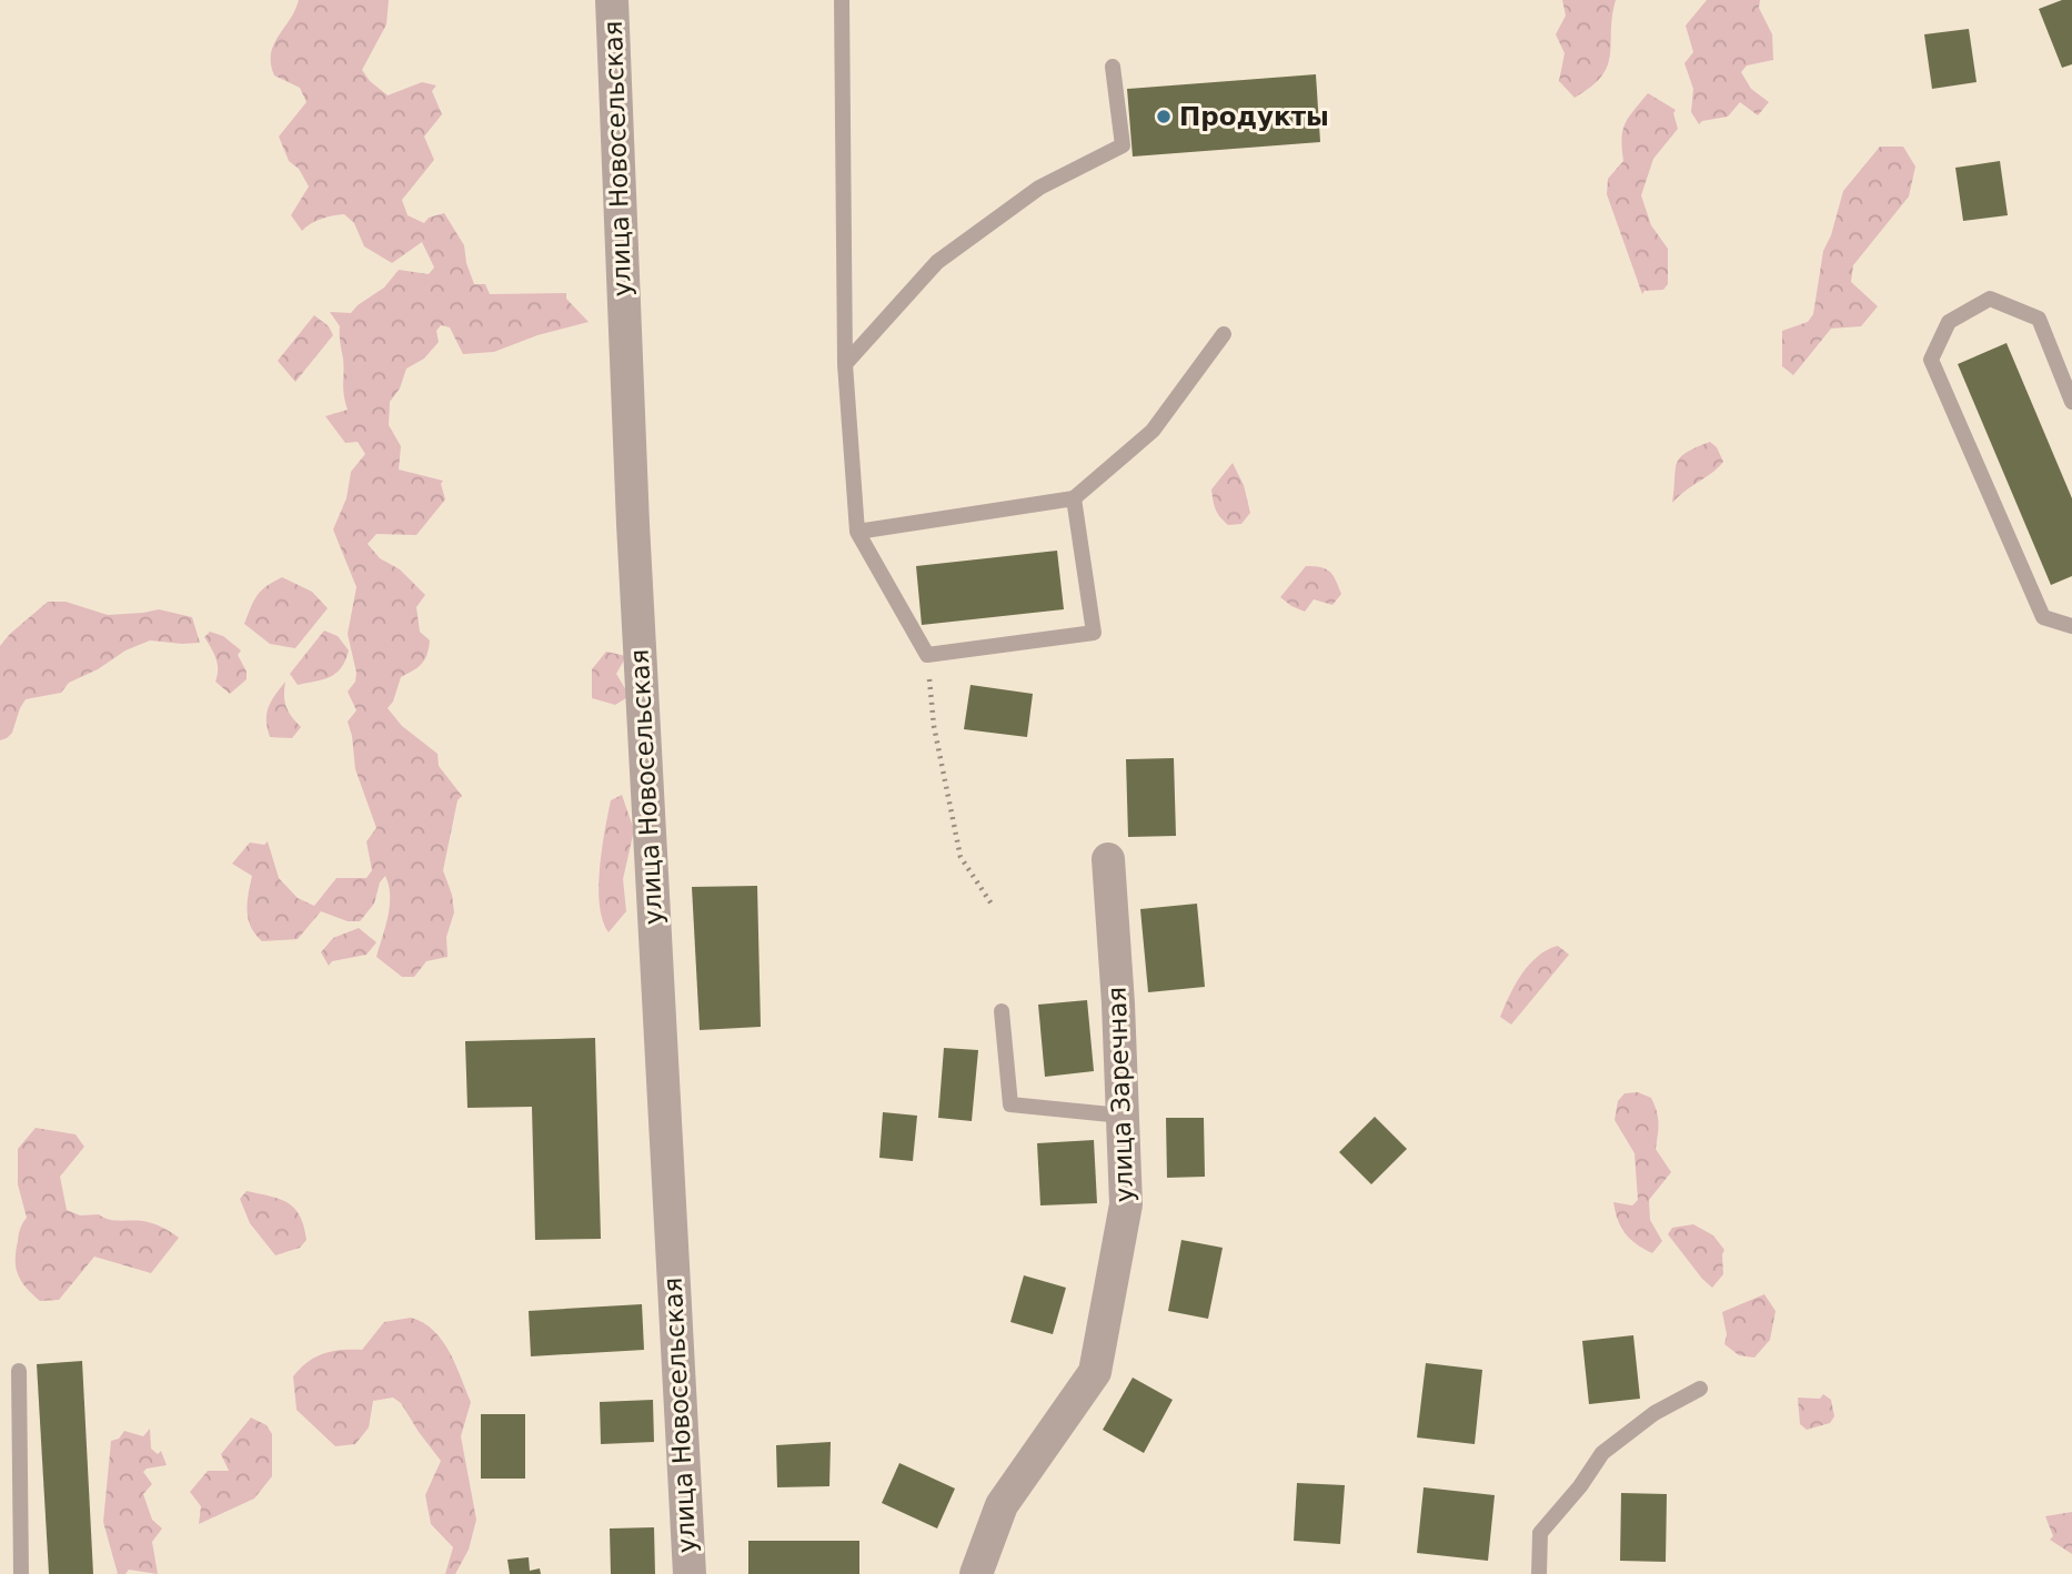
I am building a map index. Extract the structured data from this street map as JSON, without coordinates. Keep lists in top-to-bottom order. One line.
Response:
{"streets":{"street":["улица Новосельская","улица Заречная"]},"places":["Продукты"]}
